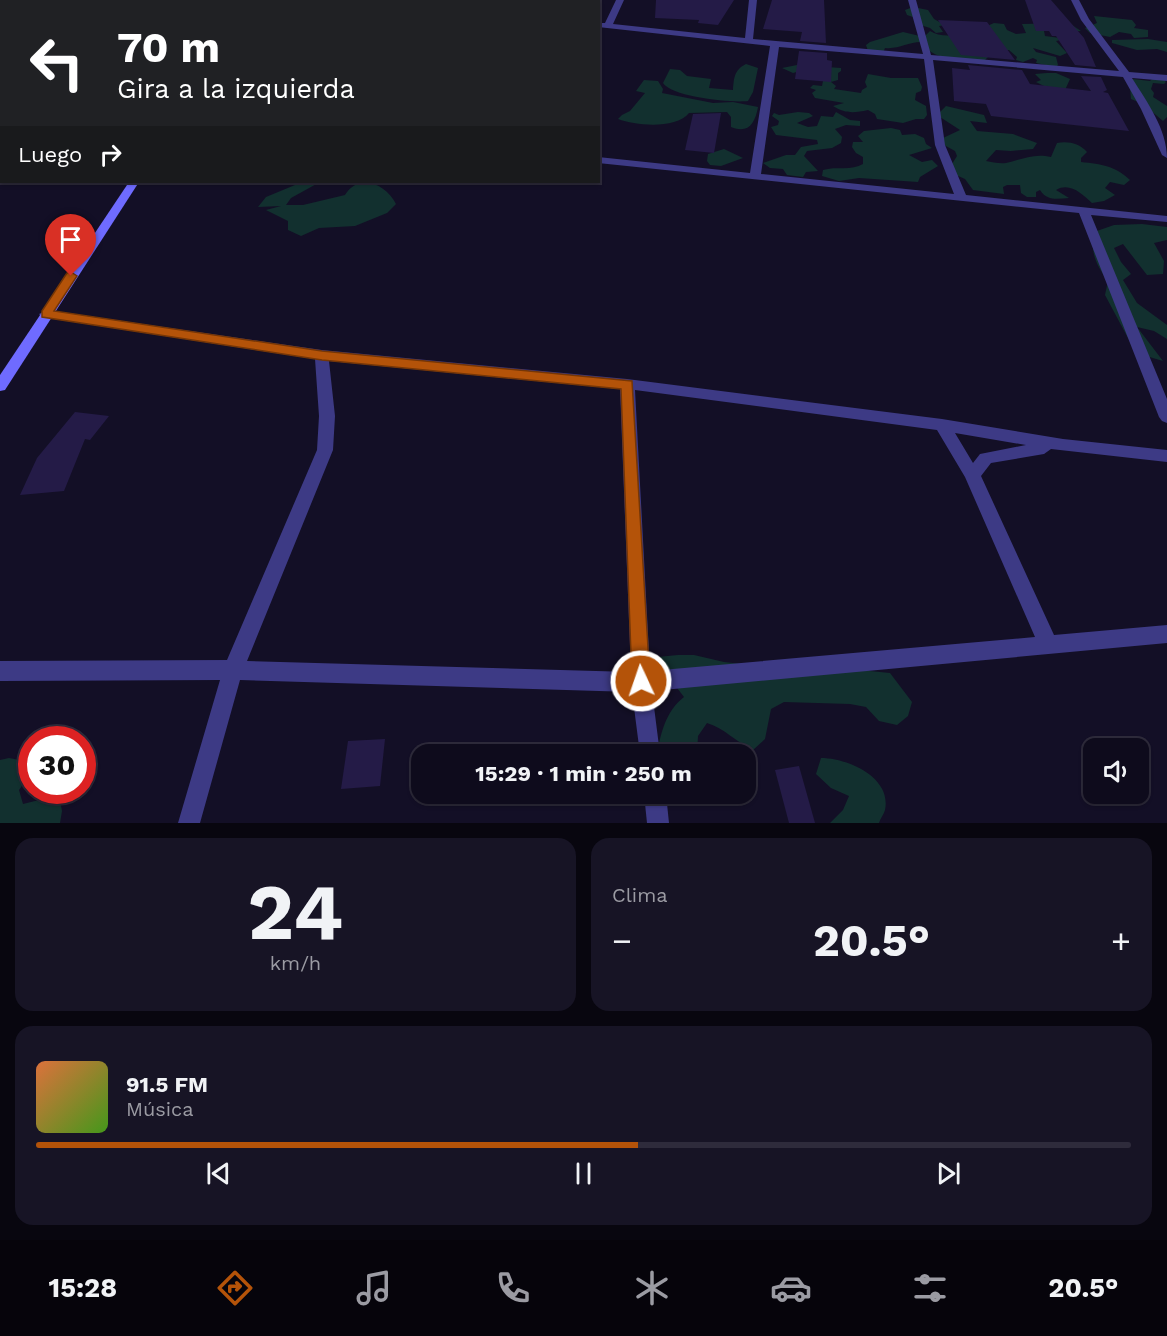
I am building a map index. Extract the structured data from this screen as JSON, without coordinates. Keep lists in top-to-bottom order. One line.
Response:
{"page":{"turn":["70 m","Gira a la izquierda"],"then":"Luego","limit":"30","trip":"15:29 · 1 min · 250 m","tile":[["24","km/h"],"Clima"],"heat":["−","20.5°","+"],"song":["91.5 FM","Música"],"tabs":["15:28","20.5°"]}}
